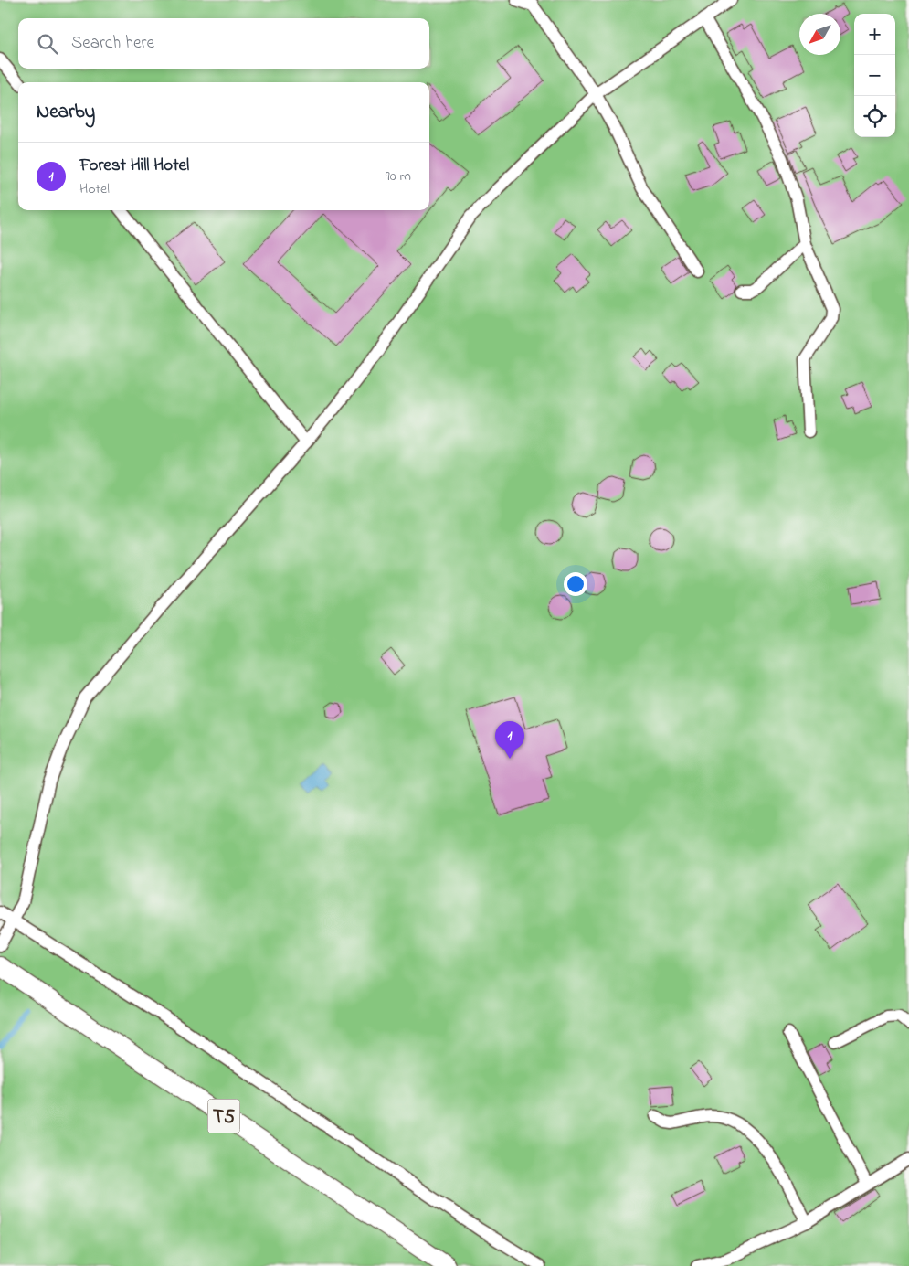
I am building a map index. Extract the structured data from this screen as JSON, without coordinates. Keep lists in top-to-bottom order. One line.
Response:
{"streets":{"highway":["T5"]},"north":"bottom left","page":{"map_buttons":["+","−"],"search":"Search here","heading":"Nearby","list":[{"mark":"1","name":"Forest Hill Hotel","note":"Hotel","value":"90 m"}],"pins":"1"}}
